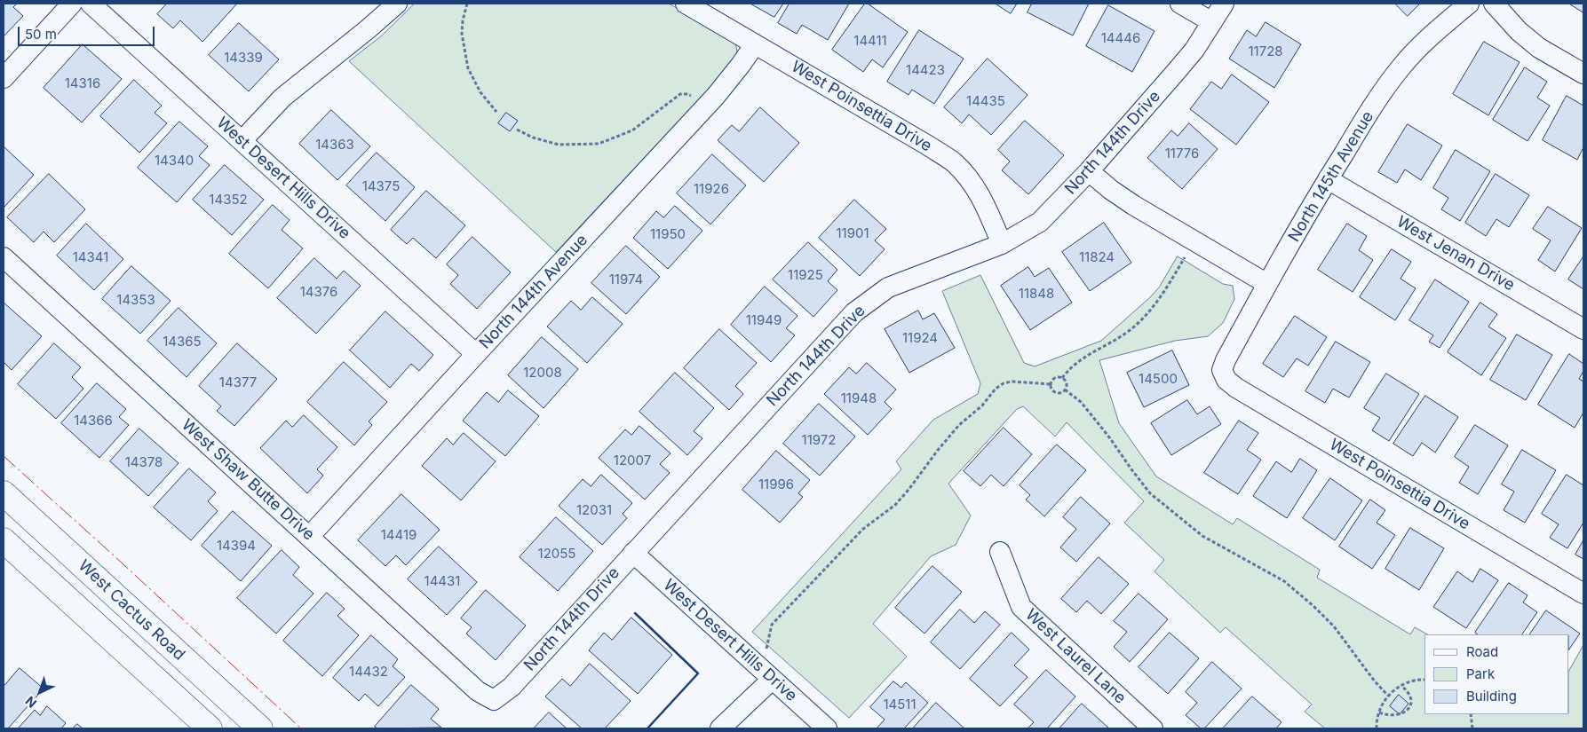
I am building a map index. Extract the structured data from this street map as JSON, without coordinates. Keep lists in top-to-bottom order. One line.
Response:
{"streets":{"main road":["West Cactus Road"],"street":["West Poinsettia Drive","North 144th Drive","North 145th Avenue","West Desert Hills Drive","West Jenan Drive","North 144th Avenue","West Shaw Butte Drive","West Laurel Lane"]},"crossings":[["West Poinsettia Drive","North 144th Drive"],["West Poinsettia Drive","North 145th Avenue"],["West Poinsettia Drive","North 144th Avenue"],["North 144th Drive","West Desert Hills Drive"],["North 144th Drive","West Shaw Butte Drive"],["North 145th Avenue","West Jenan Drive"],["West Desert Hills Drive","North 144th Avenue"],["North 144th Avenue","West Shaw Butte Drive"]],"house_numbers":["14446","14411","11728","14339","14423","14316","14435","14363","11776","14340","14375","11926","14352","11901","11950","14341","11824","11925","11974","14376","11848","14353","11949","11924","14365","12008","14500","14377","11948","14366","11972","12007","14378","11996","12031","14419","14394","12055","14431","14432","14511"],"legend":["Road","Park","Building"],"scale_bar":"50 m","north":"bottom left"}
